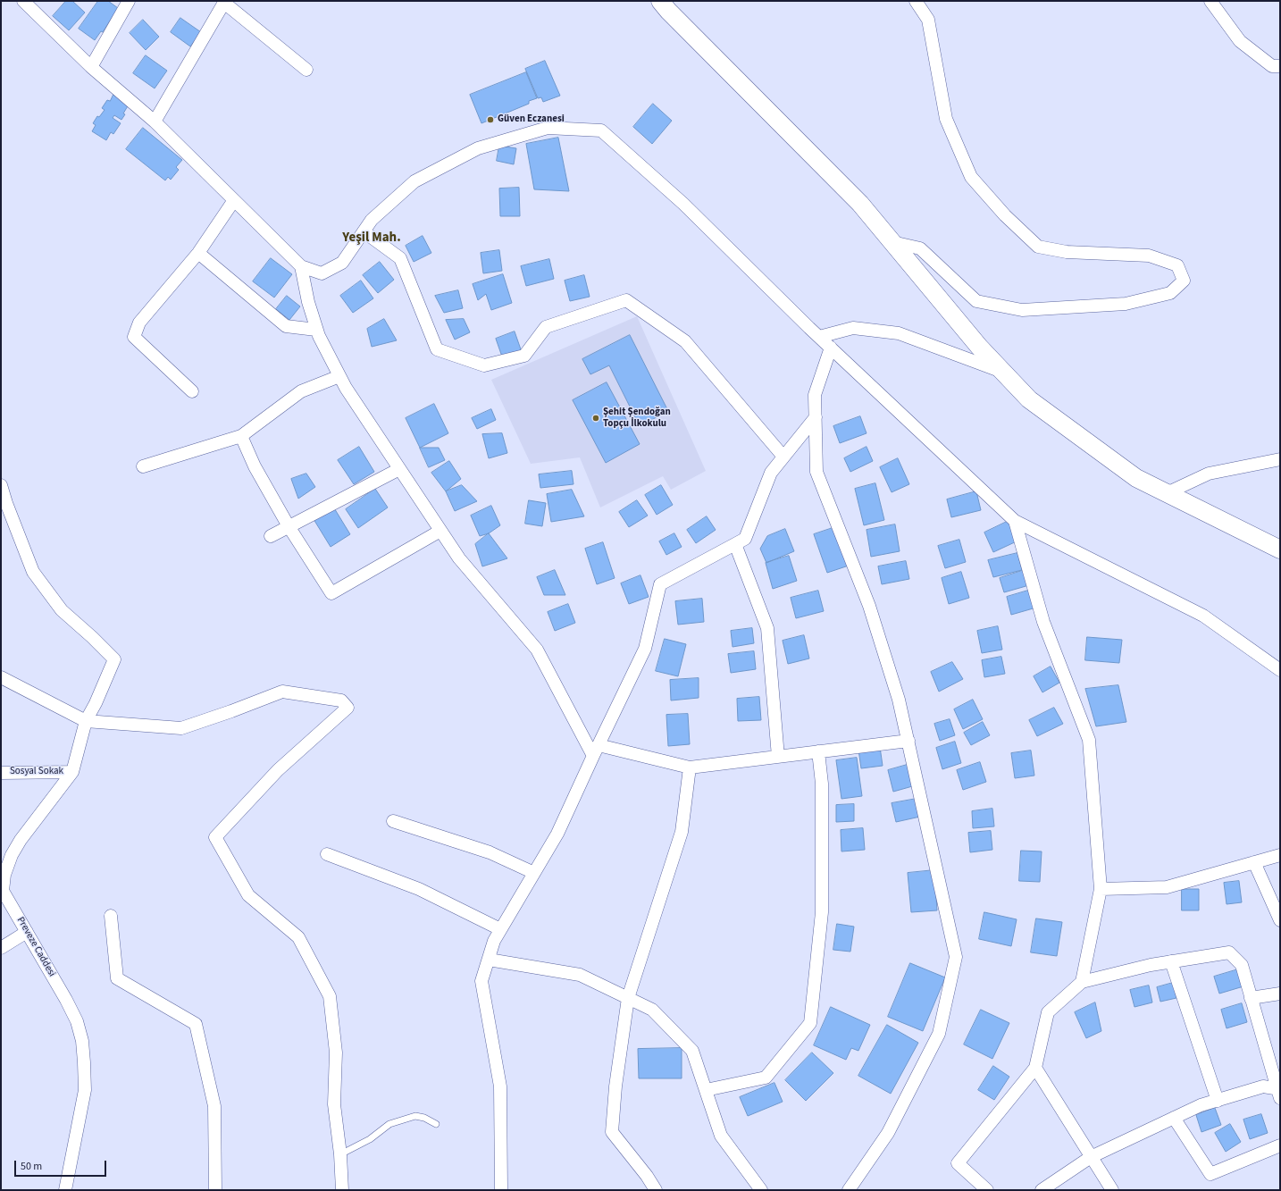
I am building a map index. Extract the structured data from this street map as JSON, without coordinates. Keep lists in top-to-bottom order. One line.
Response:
{"streets":{"street":["Sosyal Sokak","Preveze Caddesi"]},"crossings":[["Sosyal Sokak","Preveze Caddesi"]],"districts":["Yeşil Mah."],"places":["Güven Eczanesi","Şehit Şendoğan Topçu İlkokulu"],"scale_bar":"50 m"}
